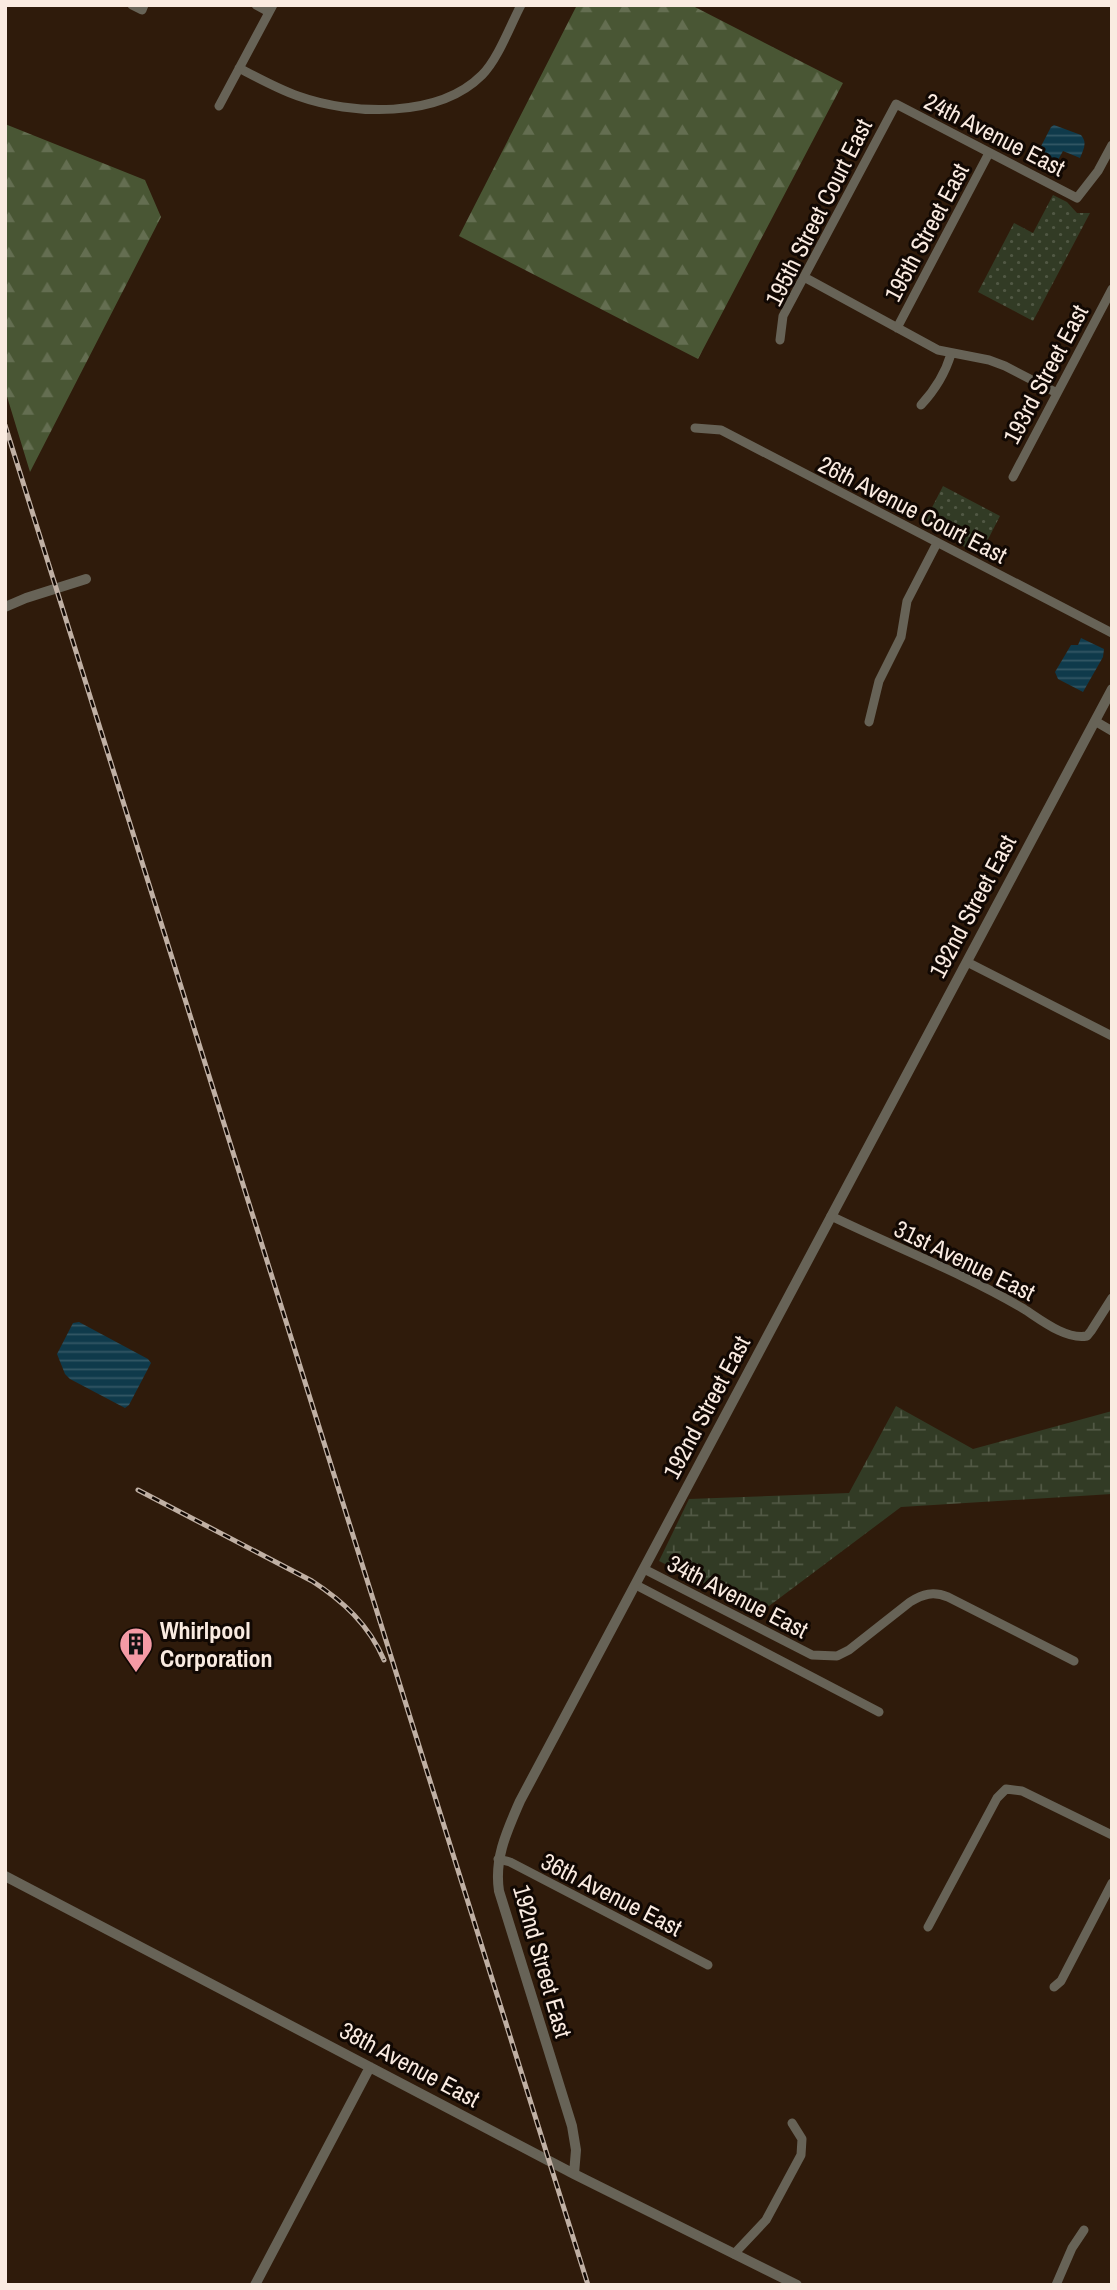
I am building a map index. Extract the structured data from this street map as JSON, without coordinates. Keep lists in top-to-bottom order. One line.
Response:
{"streets":{"street":["24th Avenue East","195th Street Court East","195th Street East","193rd Street East","26th Avenue Court East","192nd Street East","31st Avenue East","34th Avenue East","36th Avenue East","38th Avenue East"]},"crossings":[["24th Avenue East","195th Street Court East"],["24th Avenue East","195th Street East"],["192nd Street East","31st Avenue East"],["192nd Street East","34th Avenue East"],["192nd Street East","36th Avenue East"],["192nd Street East","38th Avenue East"]],"places":{"building":["Whirlpool Corporation"]}}
